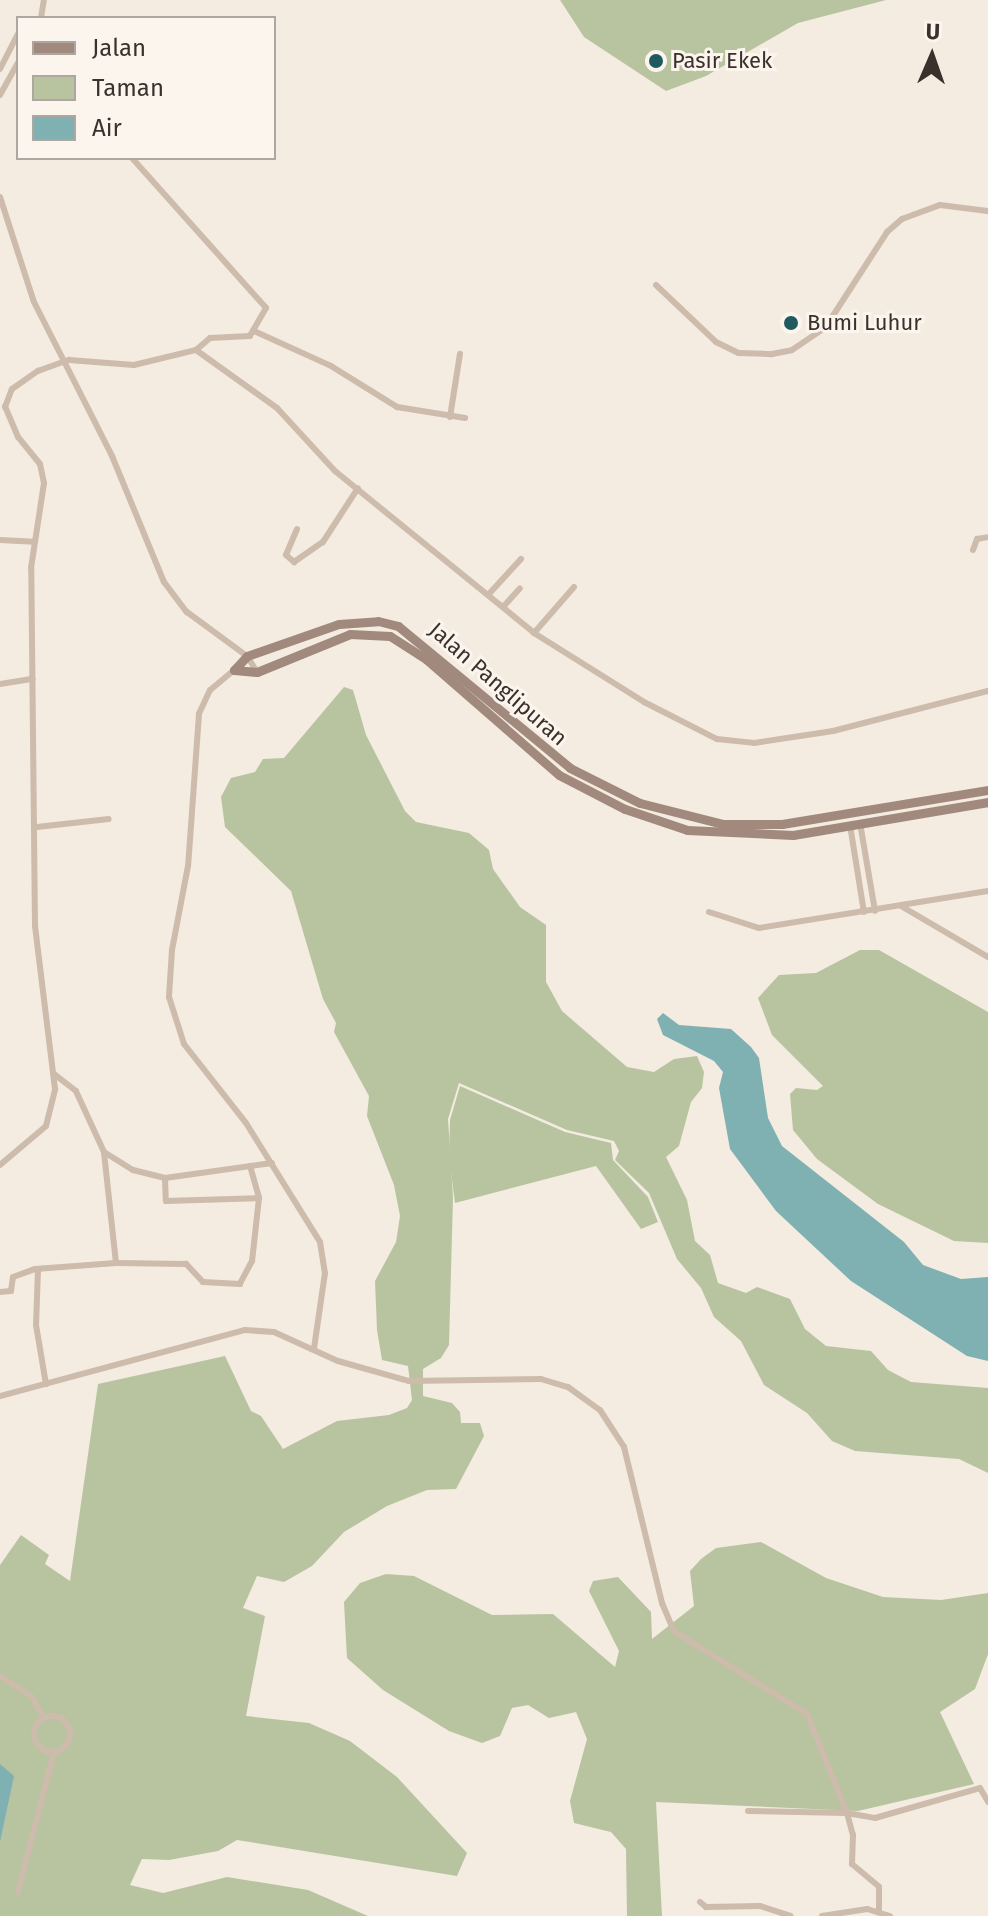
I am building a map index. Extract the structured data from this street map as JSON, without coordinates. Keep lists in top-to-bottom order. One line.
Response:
{"streets":{"main road":["Jalan Panglipuran"]},"places":["Pasir Ekek","Bumi Luhur"],"legend":["Jalan","Taman","Air"],"north":"top"}
